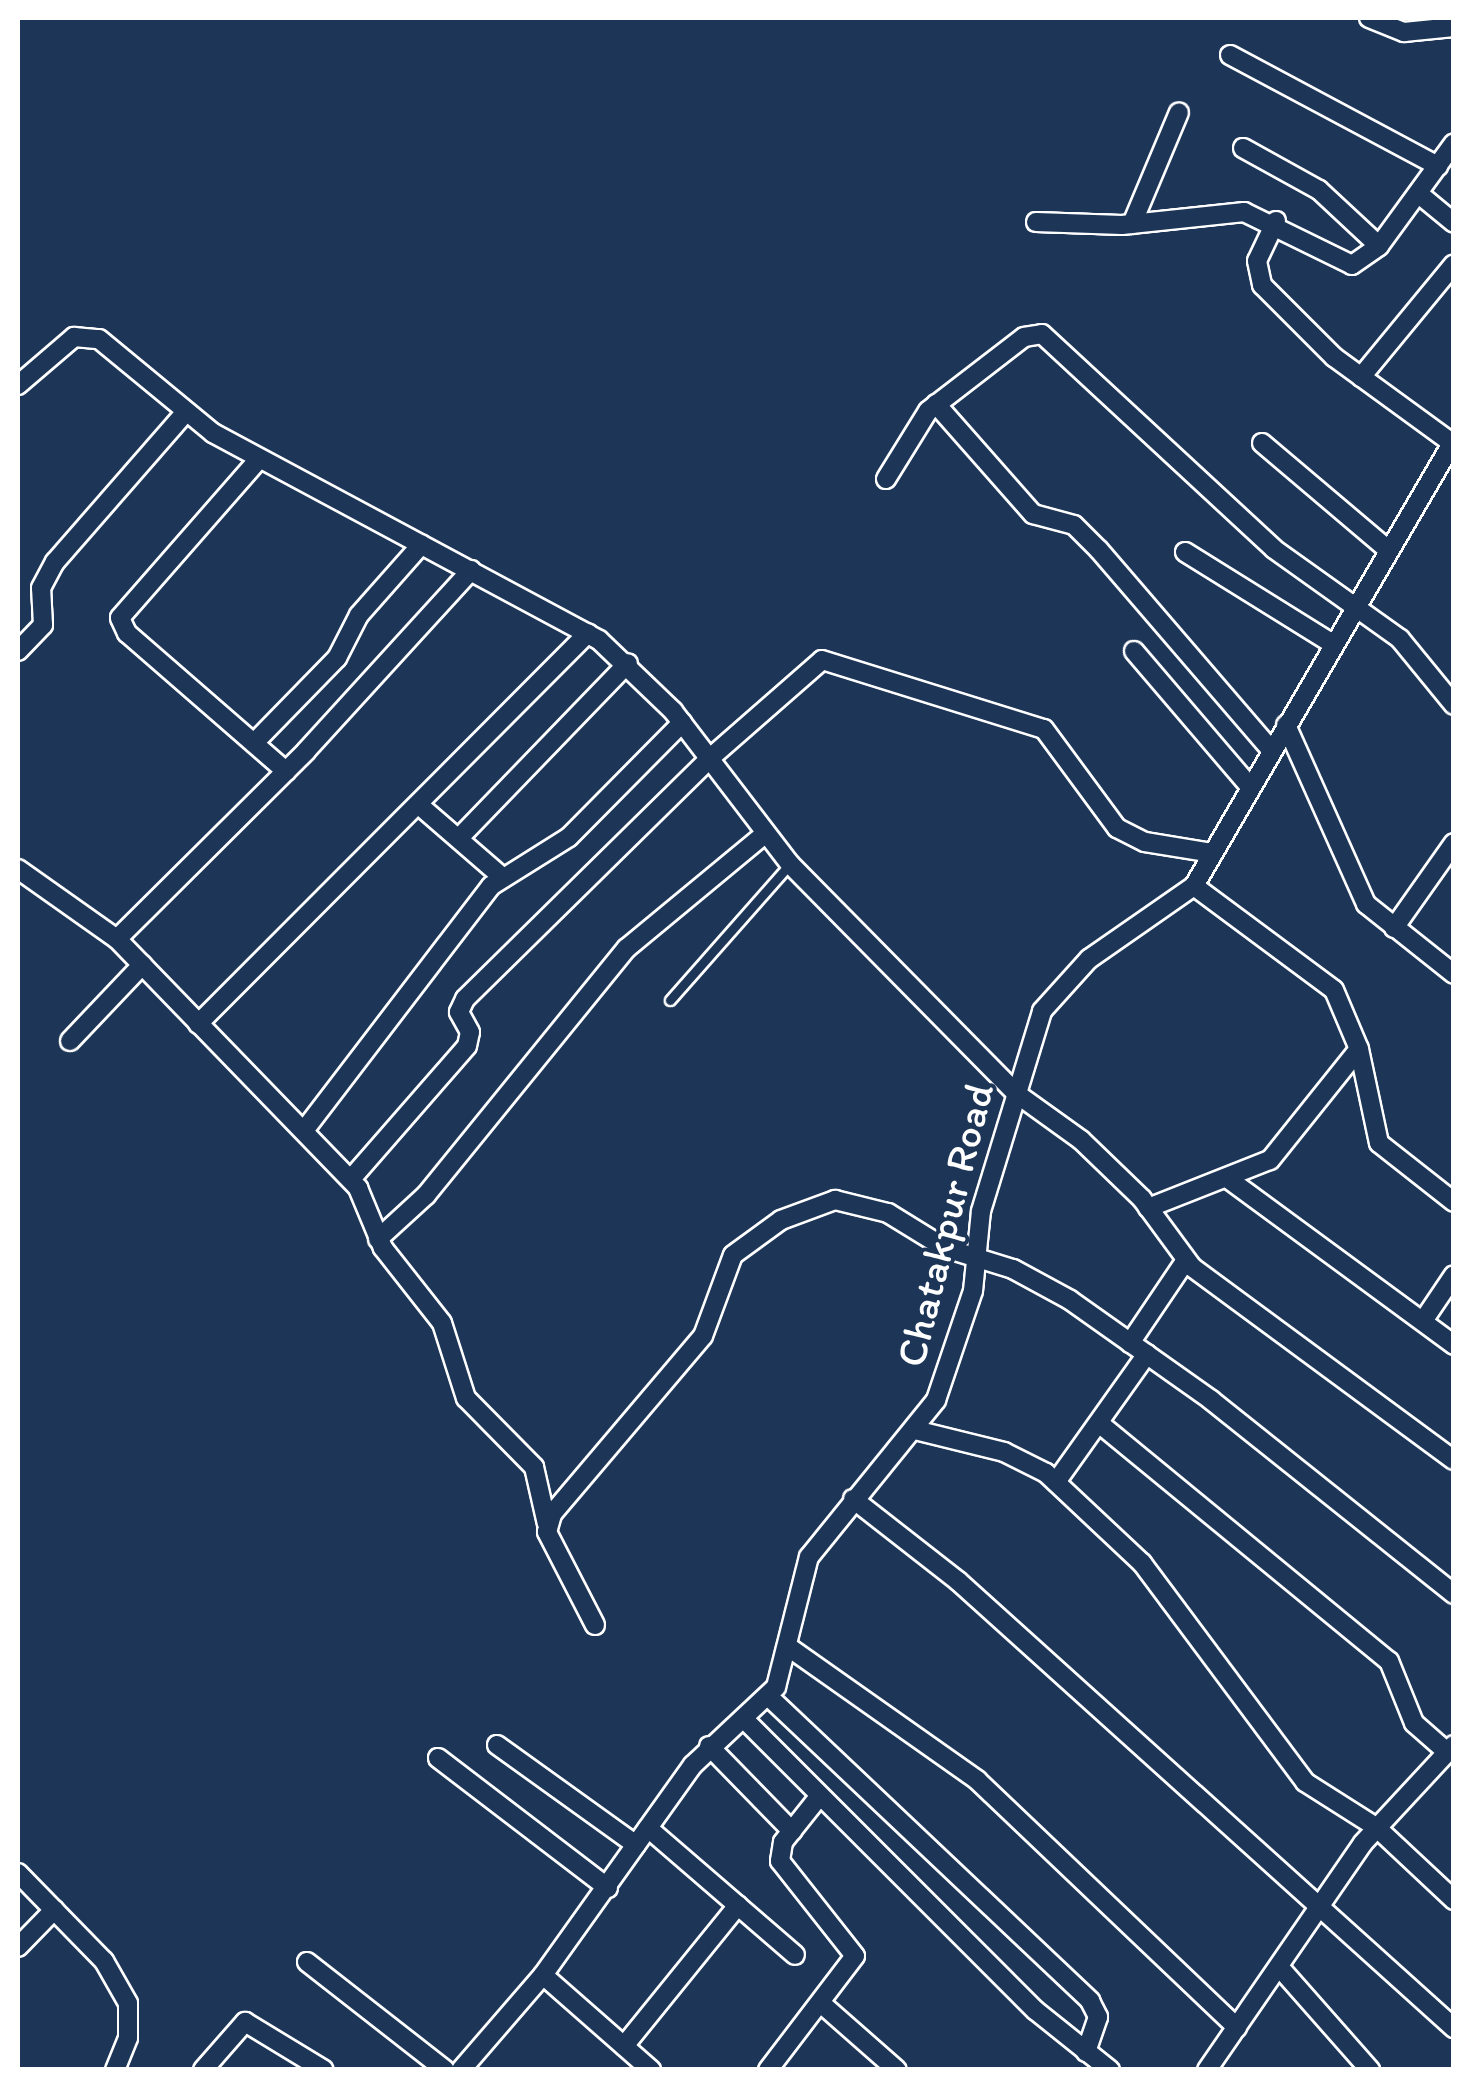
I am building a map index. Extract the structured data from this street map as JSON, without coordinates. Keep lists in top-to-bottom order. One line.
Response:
{"streets":{"street":["Chatakpur Road"]}}
